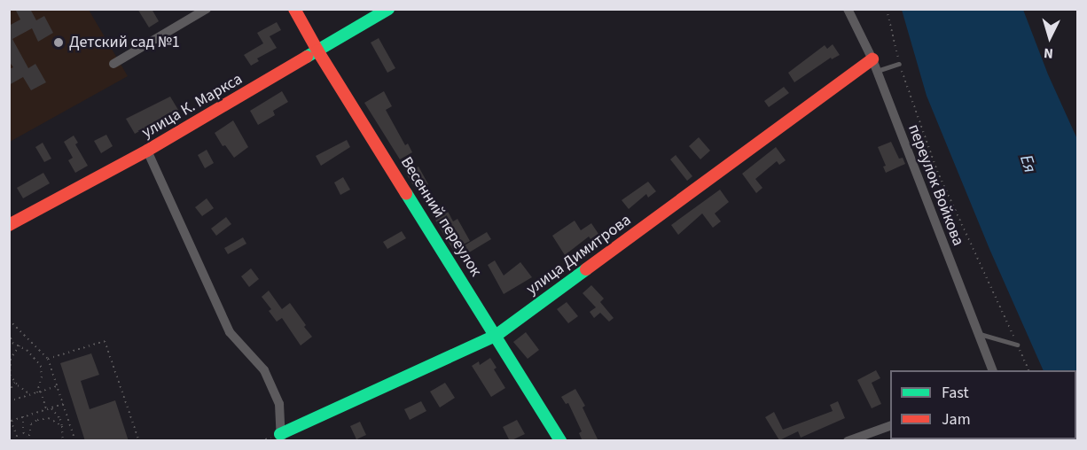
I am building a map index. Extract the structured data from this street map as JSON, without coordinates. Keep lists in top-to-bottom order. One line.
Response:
{"streets":{"street":["улица К. Маркса","переулок Войкова","Весенний переулок","улица Димитрова"]},"crossings":[["улица К. Маркса","Весенний переулок"],["улица К. Маркса","улица Димитрова"],["переулок Войкова","улица Димитрова"],["Весенний переулок","улица Димитрова"]],"water":["Ея"],"places":["Детский сад №1"],"legend":["Fast","Jam"],"north":"bottom"}
